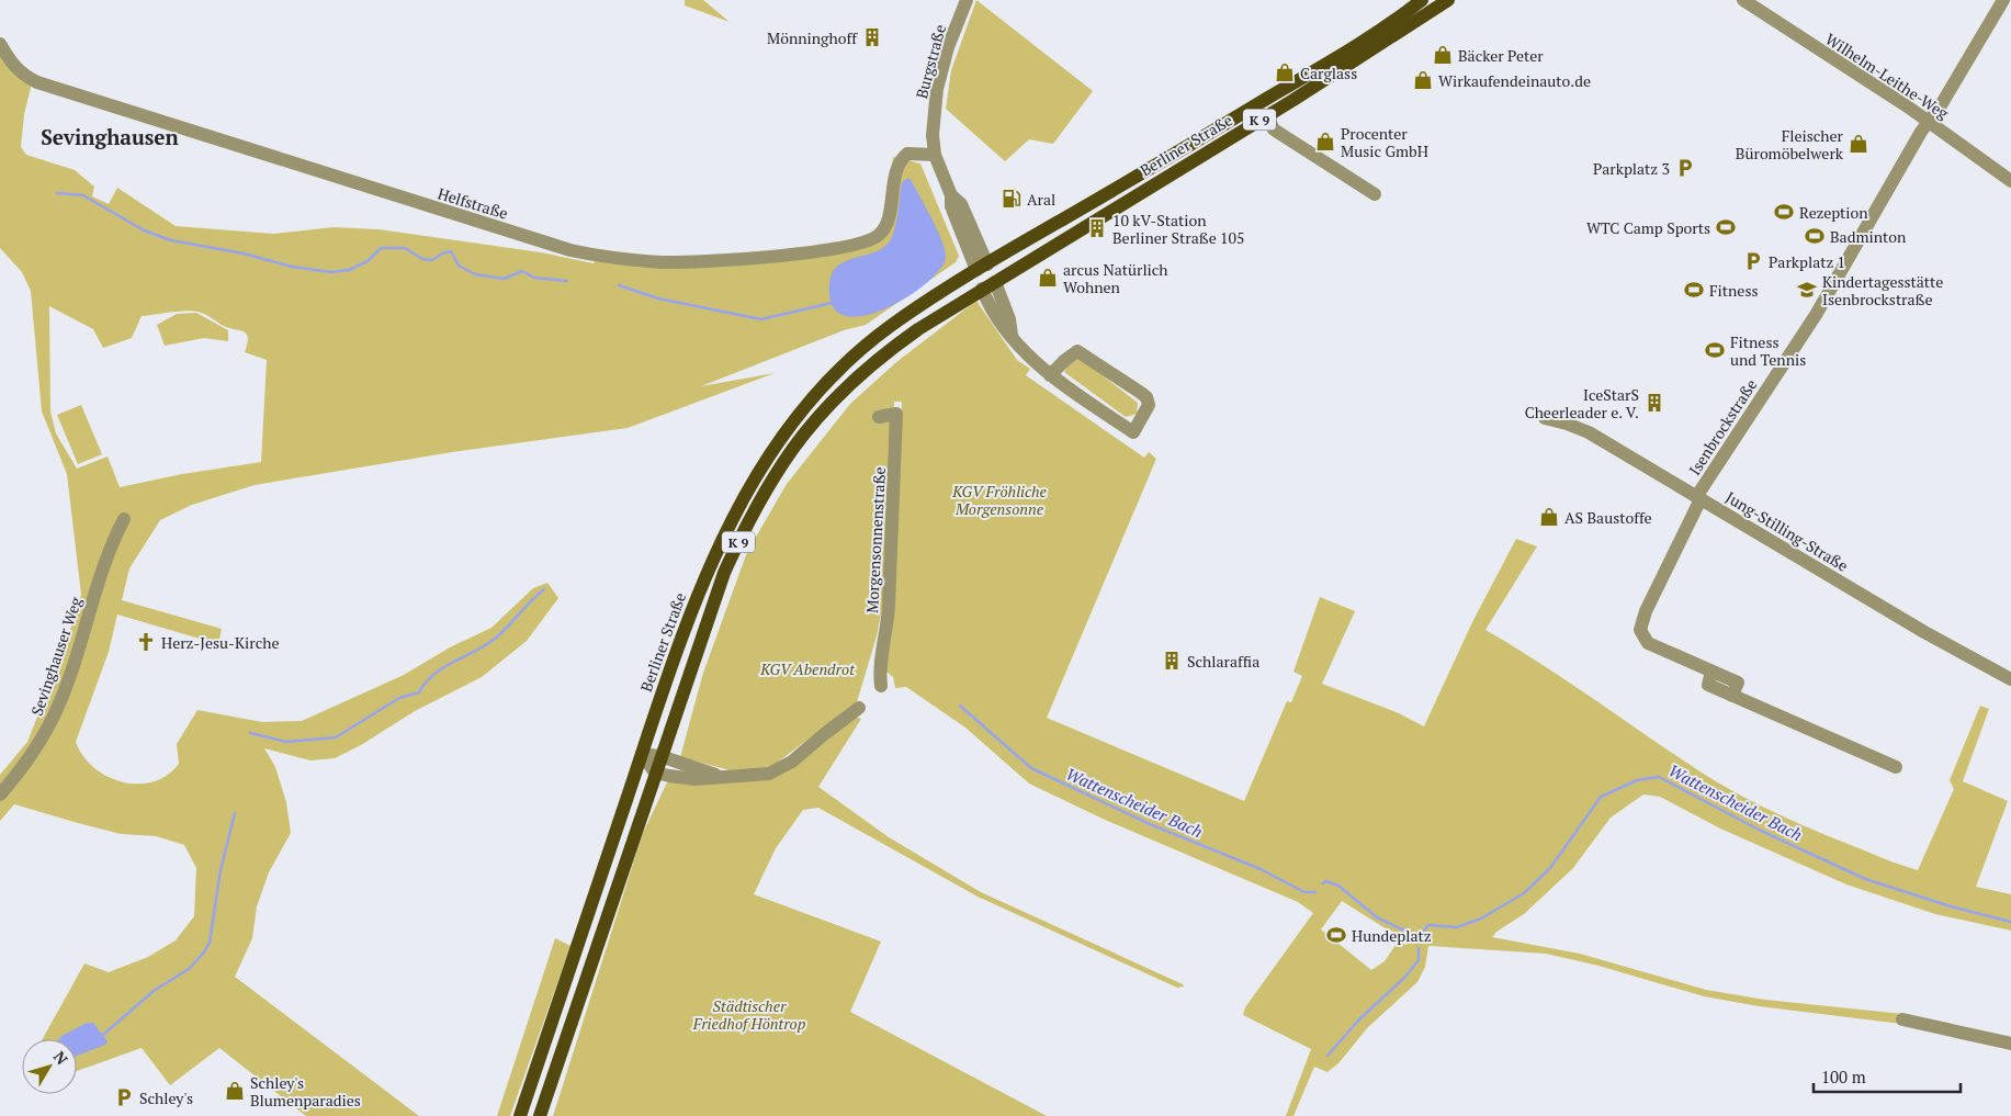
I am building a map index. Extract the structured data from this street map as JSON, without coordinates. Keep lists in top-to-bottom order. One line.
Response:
{"streets":{"main road":["K 9","Berliner Straße"],"street":["Burgstraße","Wilhelm-Leithe-Weg","Helfstraße","Isenbrockstraße","Jung-Stilling-Straße","Morgensonnenstraße","Sevinghauser Weg"]},"crossings":[["Burgstraße","Berliner Straße"],["Burgstraße","Helfstraße"],["Wilhelm-Leithe-Weg","Isenbrockstraße"],["Isenbrockstraße","Jung-Stilling-Straße"]],"districts":["Sevinghausen"],"water":["Wattenscheider Bach"],"parks":["KGV Fröhliche Morgensonne","KGV Abendrot","Städtischer Friedhof Höntrop"],"places":{"building":["Mönninghoff","10 kV-Station Berliner Straße 105","IceStarS Cheerleader e. V.","Schlaraffia"],"shop":["Bäcker Peter","Carglass","Wirkaufendeinauto.de","Procenter Music GmbH","Fleischer Büromöbelwerk","arcus Natürlich Wohnen","AS Baustoffe","Schley's Blumenparadies"],"parking":["Parkplatz 3","Parkplatz 1","Schley's"],"fuel station":["Aral"],"sports":["Rezeption","WTC Camp Sports","Badminton","Fitness","Fitness und Tennis","Hundeplatz"],"school or university":["Kindertagesstätte Isenbrockstraße"],"church":["Herz-Jesu-Kirche"]},"scale_bar":"100 m","north":"top right"}
